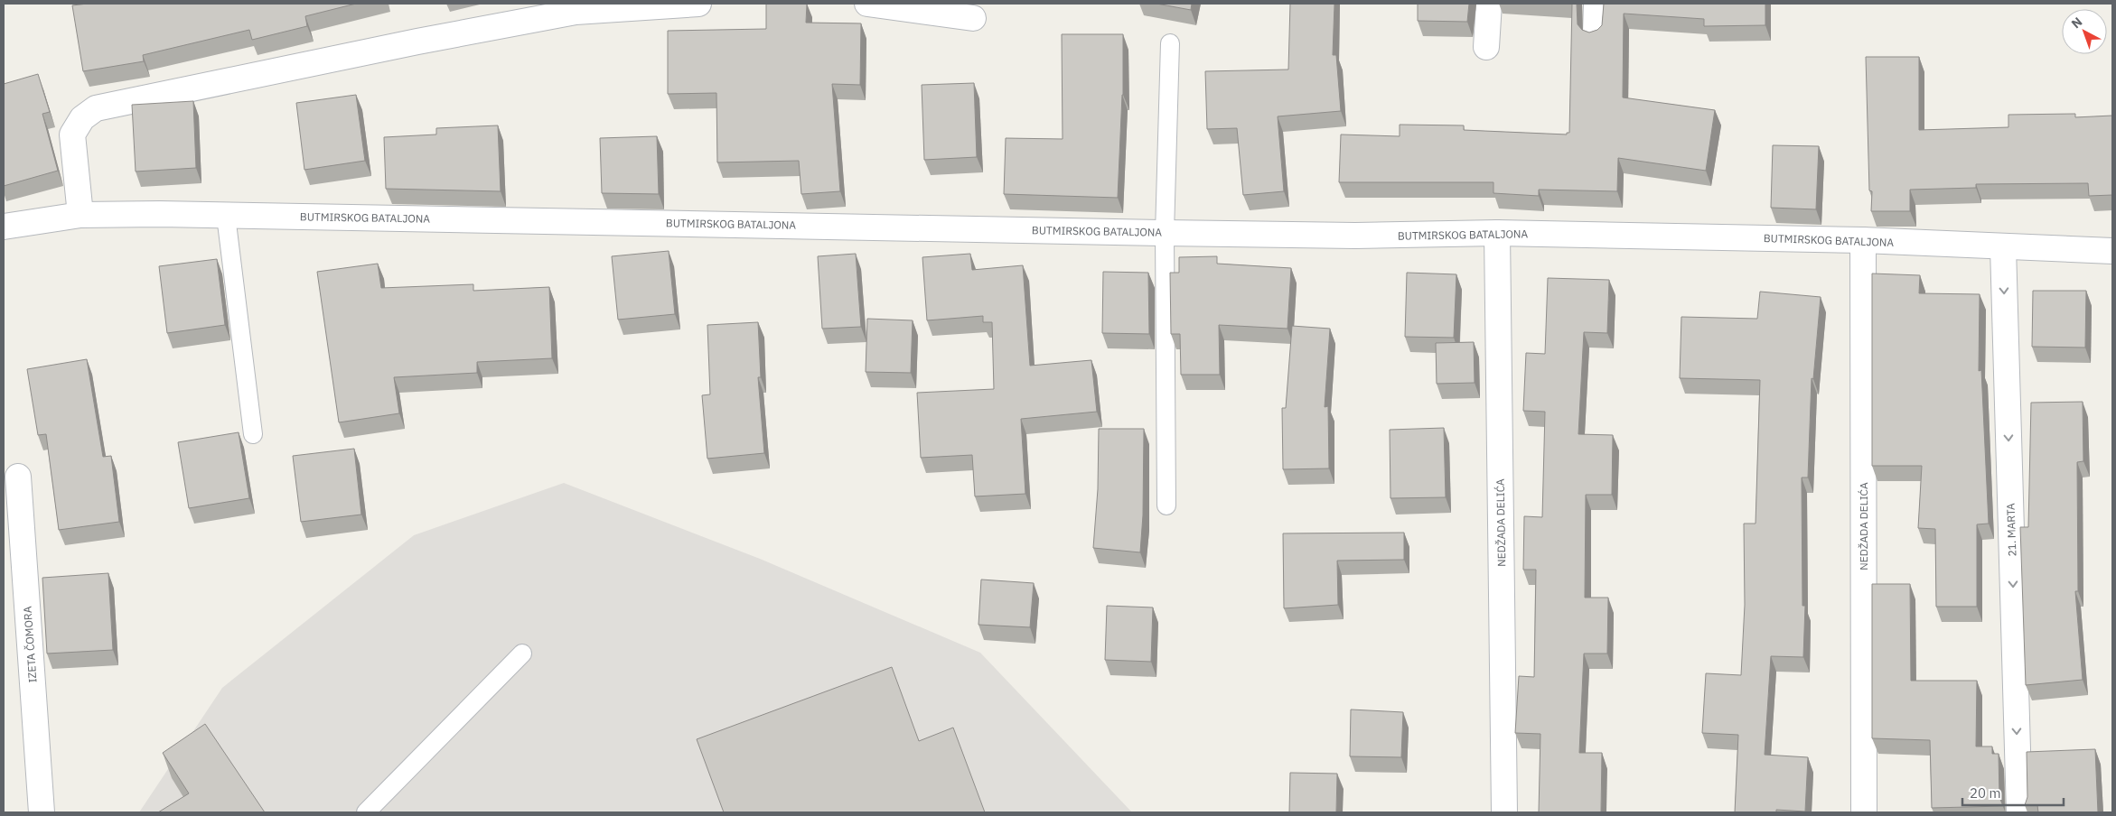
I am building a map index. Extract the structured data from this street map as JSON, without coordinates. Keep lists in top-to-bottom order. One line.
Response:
{"streets":{"street":["BUTMIRSKOG BATALJONA","NEDŽADA DELIĆA","21. MARTA","IZETA ČOMORA"]},"crossings":[["BUTMIRSKOG BATALJONA","NEDŽADA DELIĆA"],["BUTMIRSKOG BATALJONA","21. MARTA"]],"one_way":["21. MARTA"],"scale_bar":"20 m","north":"top left"}
